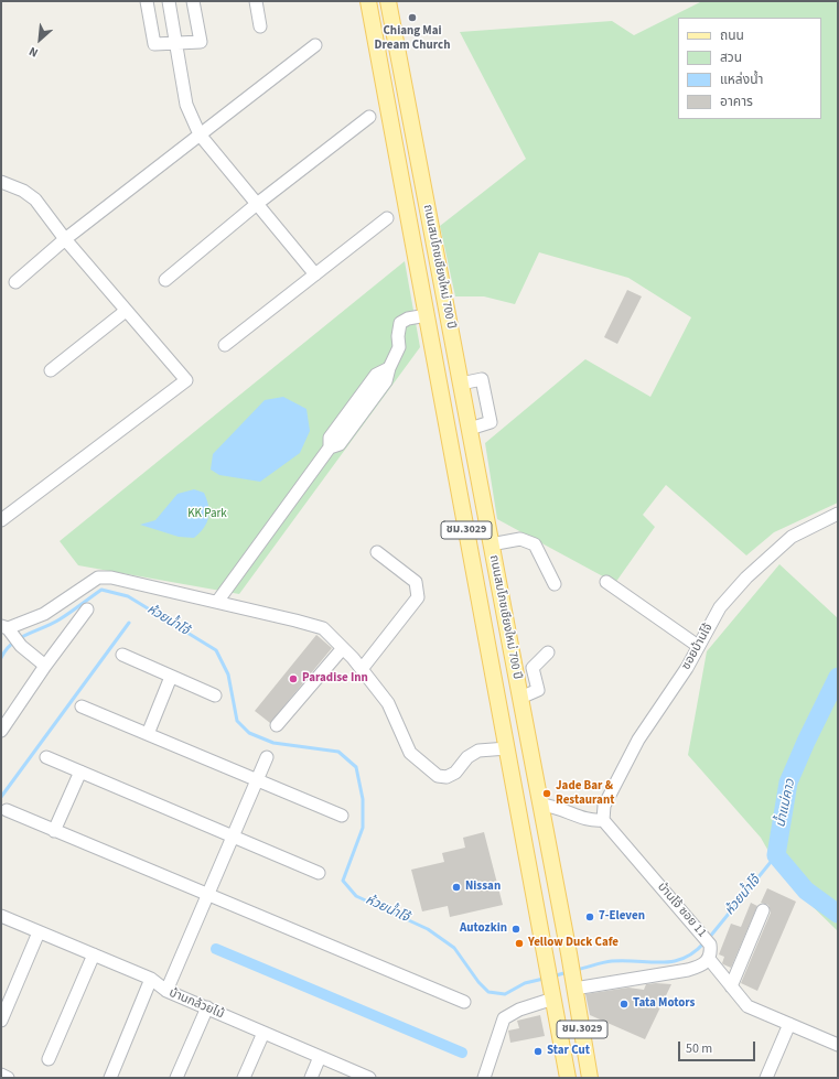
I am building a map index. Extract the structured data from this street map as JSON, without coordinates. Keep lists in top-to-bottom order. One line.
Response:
{"streets":{"main road":["ถนนสมโภชเชียงใหม่ 700 ปี","ชม.3029"],"street":["ซอยบ้านโจ้","บ้านโจ้ ซอย 11","บ้านกล้วยไม้"]},"crossings":[["ซอยบ้านโจ้","บ้านโจ้ ซอย 11"]],"water":["ห้วยน้ำโจ้","น้ำแม่คาว"],"parks":["KK Park"],"places":["Chiang Mai Dream Church","Paradise Inn","Jade Bar & Restaurant","Nissan","7-Eleven","Autozkin","Yellow Duck Cafe","Tata Motors","Star Cut"],"legend":["ถนน","สวน","แหล่งน้ำ","อาคาร"],"scale_bar":"50 m","north":"bottom left"}
